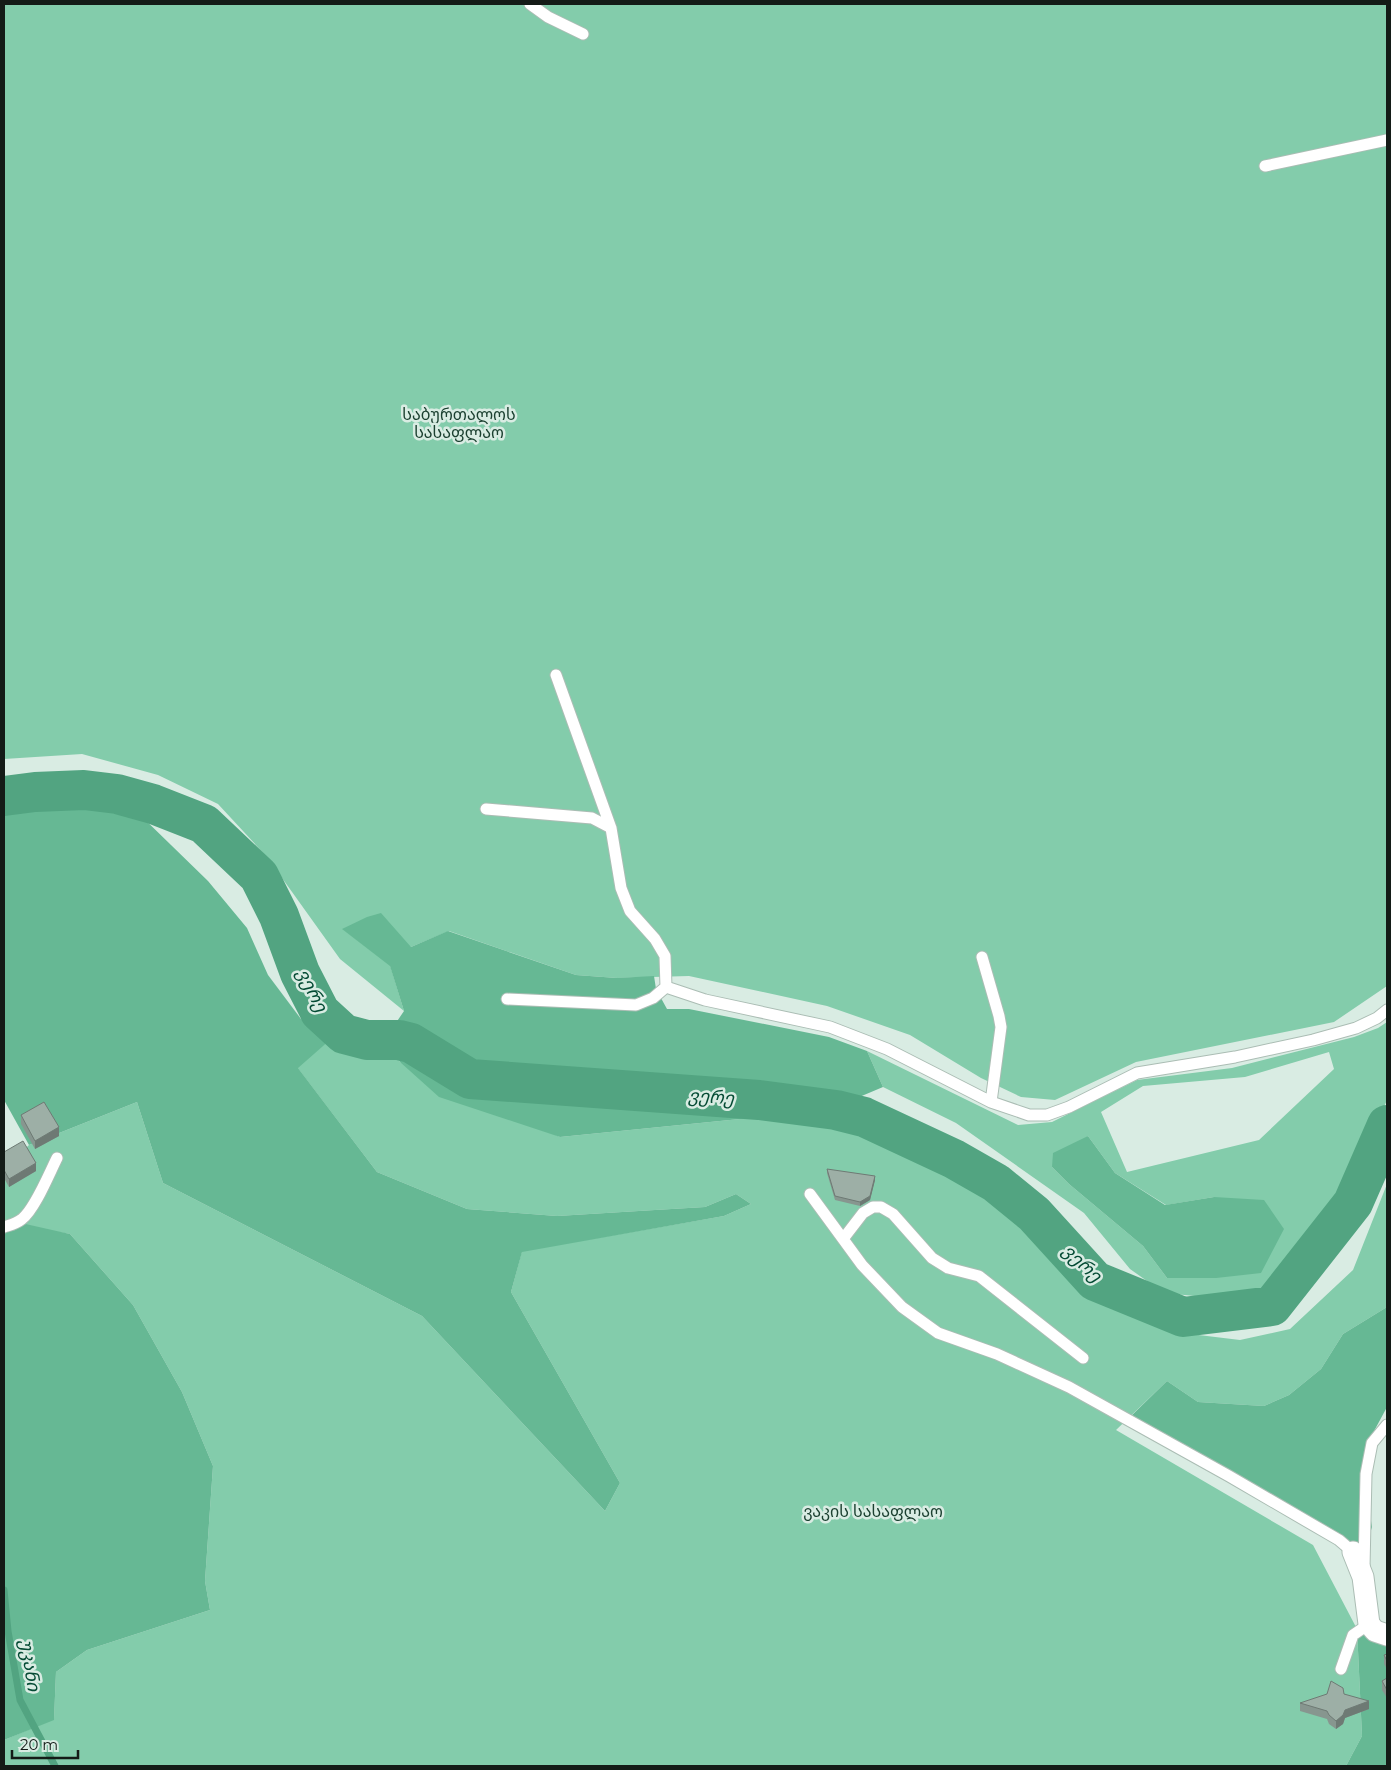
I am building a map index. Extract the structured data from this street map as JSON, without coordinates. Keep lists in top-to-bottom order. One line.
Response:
{"water":["ვერე","უკანი"],"parks":["საბურთალოს სასაფლაო","ვაკის სასაფლაო"],"scale_bar":"20 m"}
